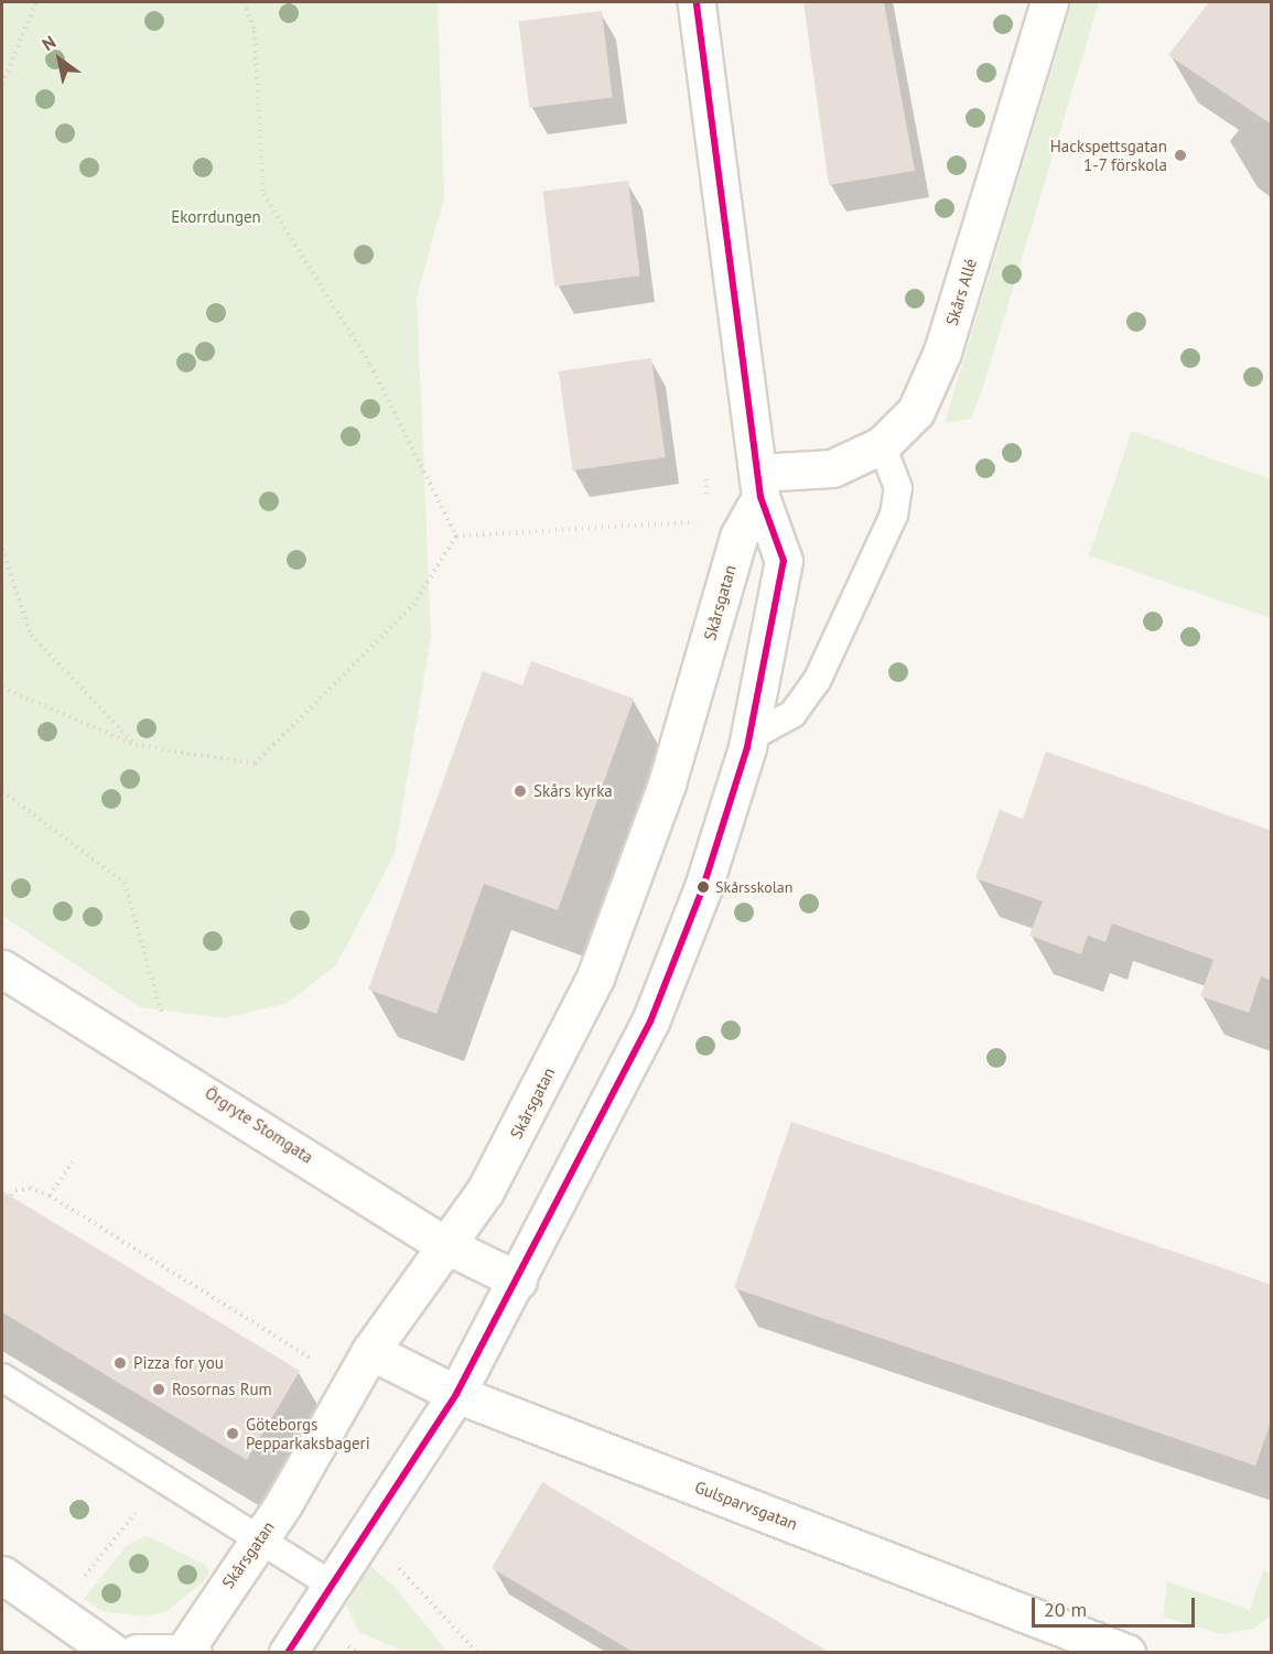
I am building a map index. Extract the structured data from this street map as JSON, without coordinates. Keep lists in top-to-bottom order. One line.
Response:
{"streets":{"street":["Skårs Allé","Skårsgatan","Örgryte Stomgata","Gulsparvsgatan"]},"crossings":[["Skårs Allé","Skårsgatan"],["Skårsgatan","Örgryte Stomgata"],["Skårsgatan","Gulsparvsgatan"]],"parks":["Ekorrdungen"],"places":["Hackspettsgatan 1-7 förskola","Skårs kyrka","Skårsskolan","Pizza for you","Rosornas Rum","Göteborgs Pepparkaksbageri"],"scale_bar":"20 m","north":"top left"}
